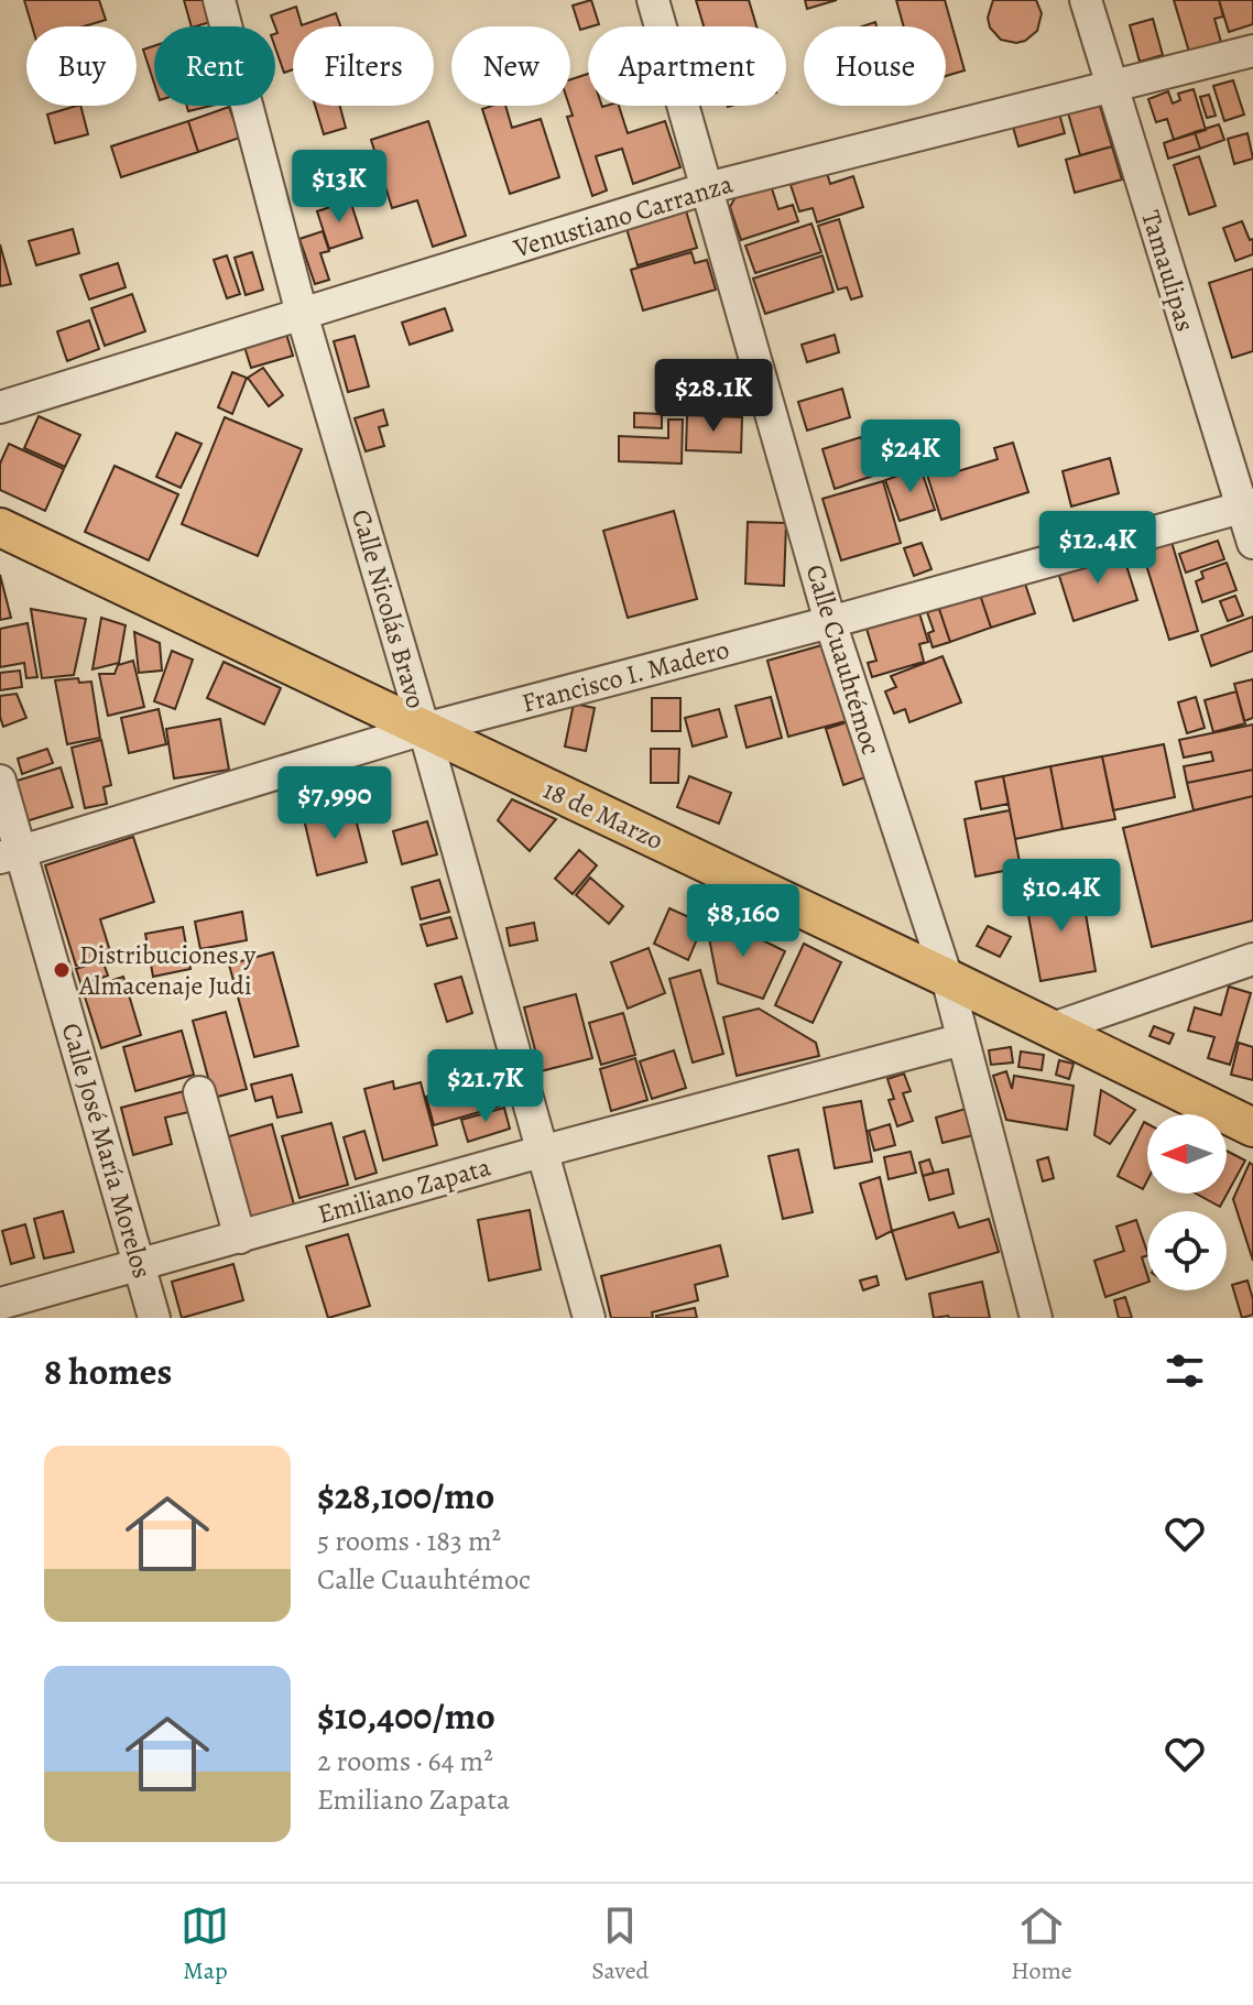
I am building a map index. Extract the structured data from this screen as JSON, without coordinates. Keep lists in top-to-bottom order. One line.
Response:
{"streets":{"main road":["18 de Marzo"],"street":["Venustiano Carranza","Tamaulipas","Calle Nicolás Bravo","Calle Cuauhtémoc","Francisco I. Madero","Calle José María Morelos","Emiliano Zapata"]},"crossings":[["Venustiano Carranza","Tamaulipas"],["Venustiano Carranza","Calle Nicolás Bravo"],["Venustiano Carranza","Calle Cuauhtémoc"],["Tamaulipas","Francisco I. Madero"],["Calle Nicolás Bravo","Francisco I. Madero"],["Calle Nicolás Bravo","18 de Marzo"],["Calle Nicolás Bravo","Emiliano Zapata"],["Calle Cuauhtémoc","Francisco I. Madero"],["Calle Cuauhtémoc","18 de Marzo"],["Calle Cuauhtémoc","Emiliano Zapata"],["Francisco I. Madero","18 de Marzo"],["Francisco I. Madero","Calle José María Morelos"],["Calle José María Morelos","Emiliano Zapata"]],"places":["Distribuciones y Almacenaje Judi"],"north":"left","page":{"chip":["Buy","Rent","Filters","New","Apartment","House"],"price":["$13K","$28.1K","$24K","$12.4K","$7,990","$10.4K","$8,160","$21.7K"],"heading":"8 homes","list":[{"name":"$28,100/mo","note":"5 rooms · 183 m² · Calle Cuauhtémoc"},{"name":"$10,400/mo","note":"2 rooms · 64 m² · Emiliano Zapata"}],"tabs":["Map","Saved","Home"]}}
